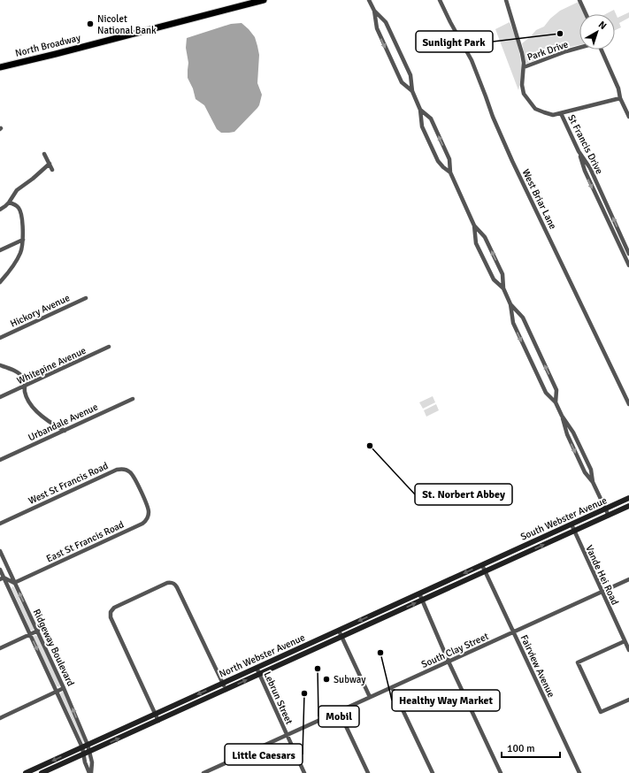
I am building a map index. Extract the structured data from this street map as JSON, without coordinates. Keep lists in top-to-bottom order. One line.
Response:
{"streets":{"main road":["North Broadway","South Webster Avenue","North Webster Avenue"],"street":["Park Drive","St Francis Drive","West Briar Lane","Hickory Avenue","Whitepine Avenue","Urbandale Avenue","West St Francis Road","East St Francis Road","Vande Hei Road","Ridgeway Boulevard","South Clay Street","Fairview Avenue","Lebrun Street"]},"crossings":[["Park Drive","St Francis Drive"],["West St Francis Road","East St Francis Road"],["South Webster Avenue","Vande Hei Road"],["South Webster Avenue","North Webster Avenue"],["East St Francis Road","Ridgeway Boulevard"],["Vande Hei Road","South Clay Street"],["Ridgeway Boulevard","North Webster Avenue"],["South Clay Street","Fairview Avenue"],["South Clay Street","Lebrun Street"],["North Webster Avenue","Fairview Avenue"],["North Webster Avenue","Lebrun Street"]],"places":["Nicolet National Bank","Sunlight Park","St. Norbert Abbey","Healthy Way Market","Mobil","Subway","Little Caesars"],"scale_bar":"100 m","north":"top right"}
